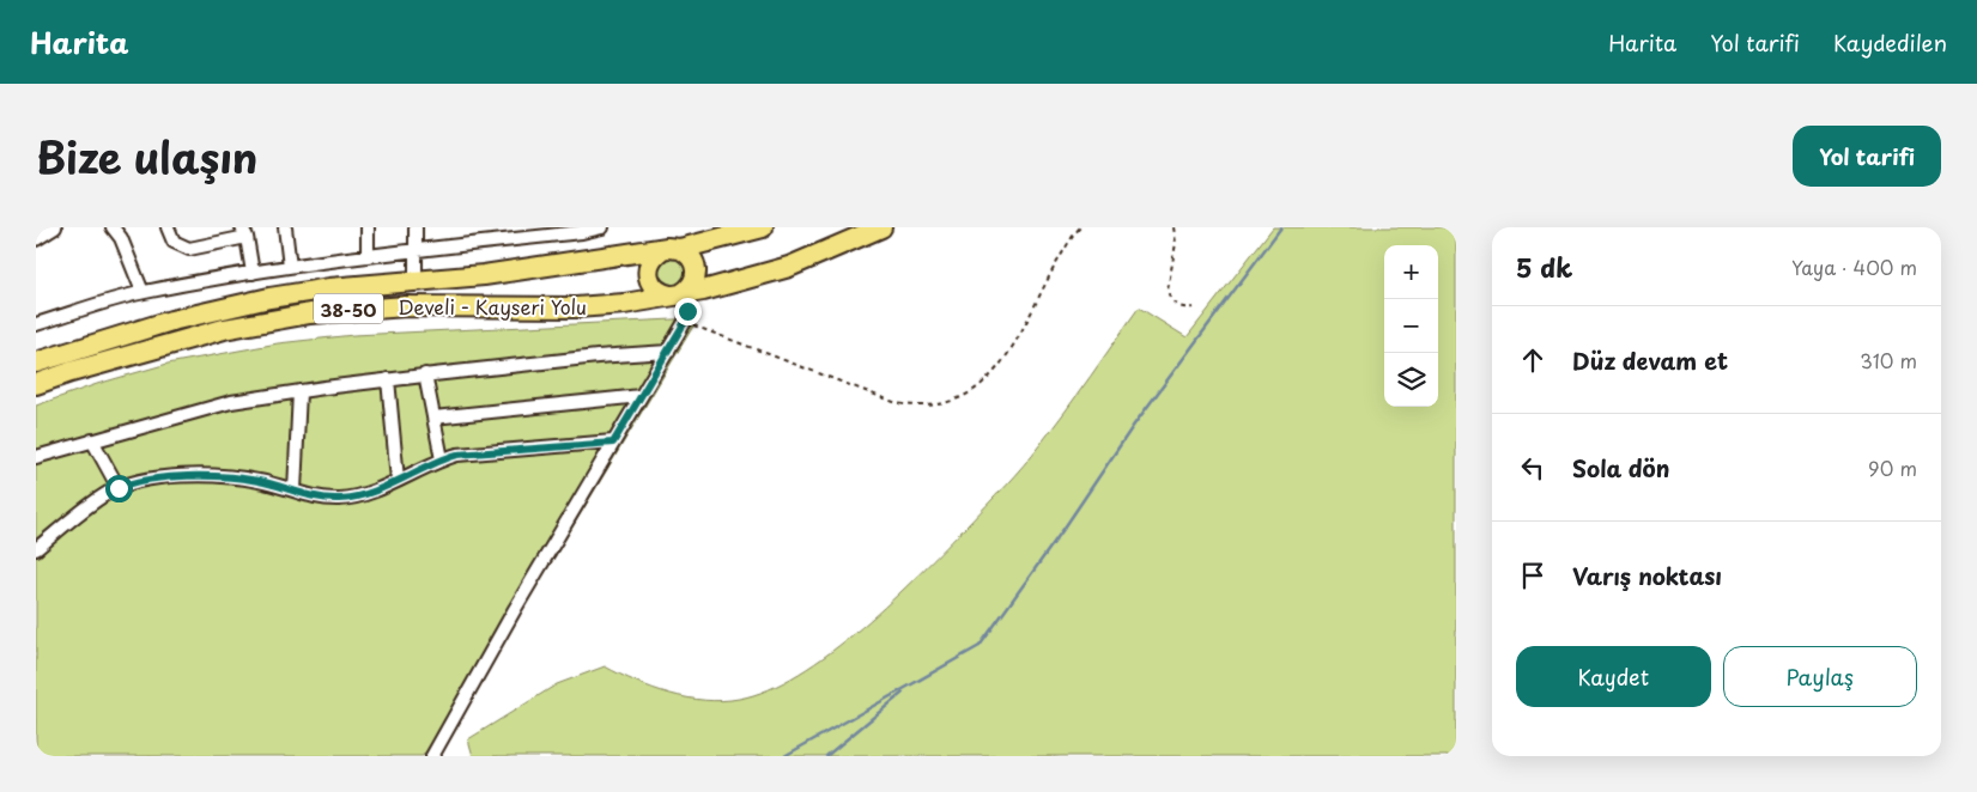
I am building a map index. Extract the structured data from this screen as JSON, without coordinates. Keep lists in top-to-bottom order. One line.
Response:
{"streets":{"highway":["Develi - Kayseri Yolu","38-50"]},"page":{"header":"Harita","nav":["Harita","Yol tarifi","Kaydedilen"],"title":"Bize ulaşın","buttons":["Yol tarifi",["Kaydet","Paylaş"]],"heading":["5 dk","Yaya · 400 m"],"map_buttons":["+","−"],"list":[["Düz devam et","310 m"],["Sola dön","90 m"],"Varış noktası"]}}
